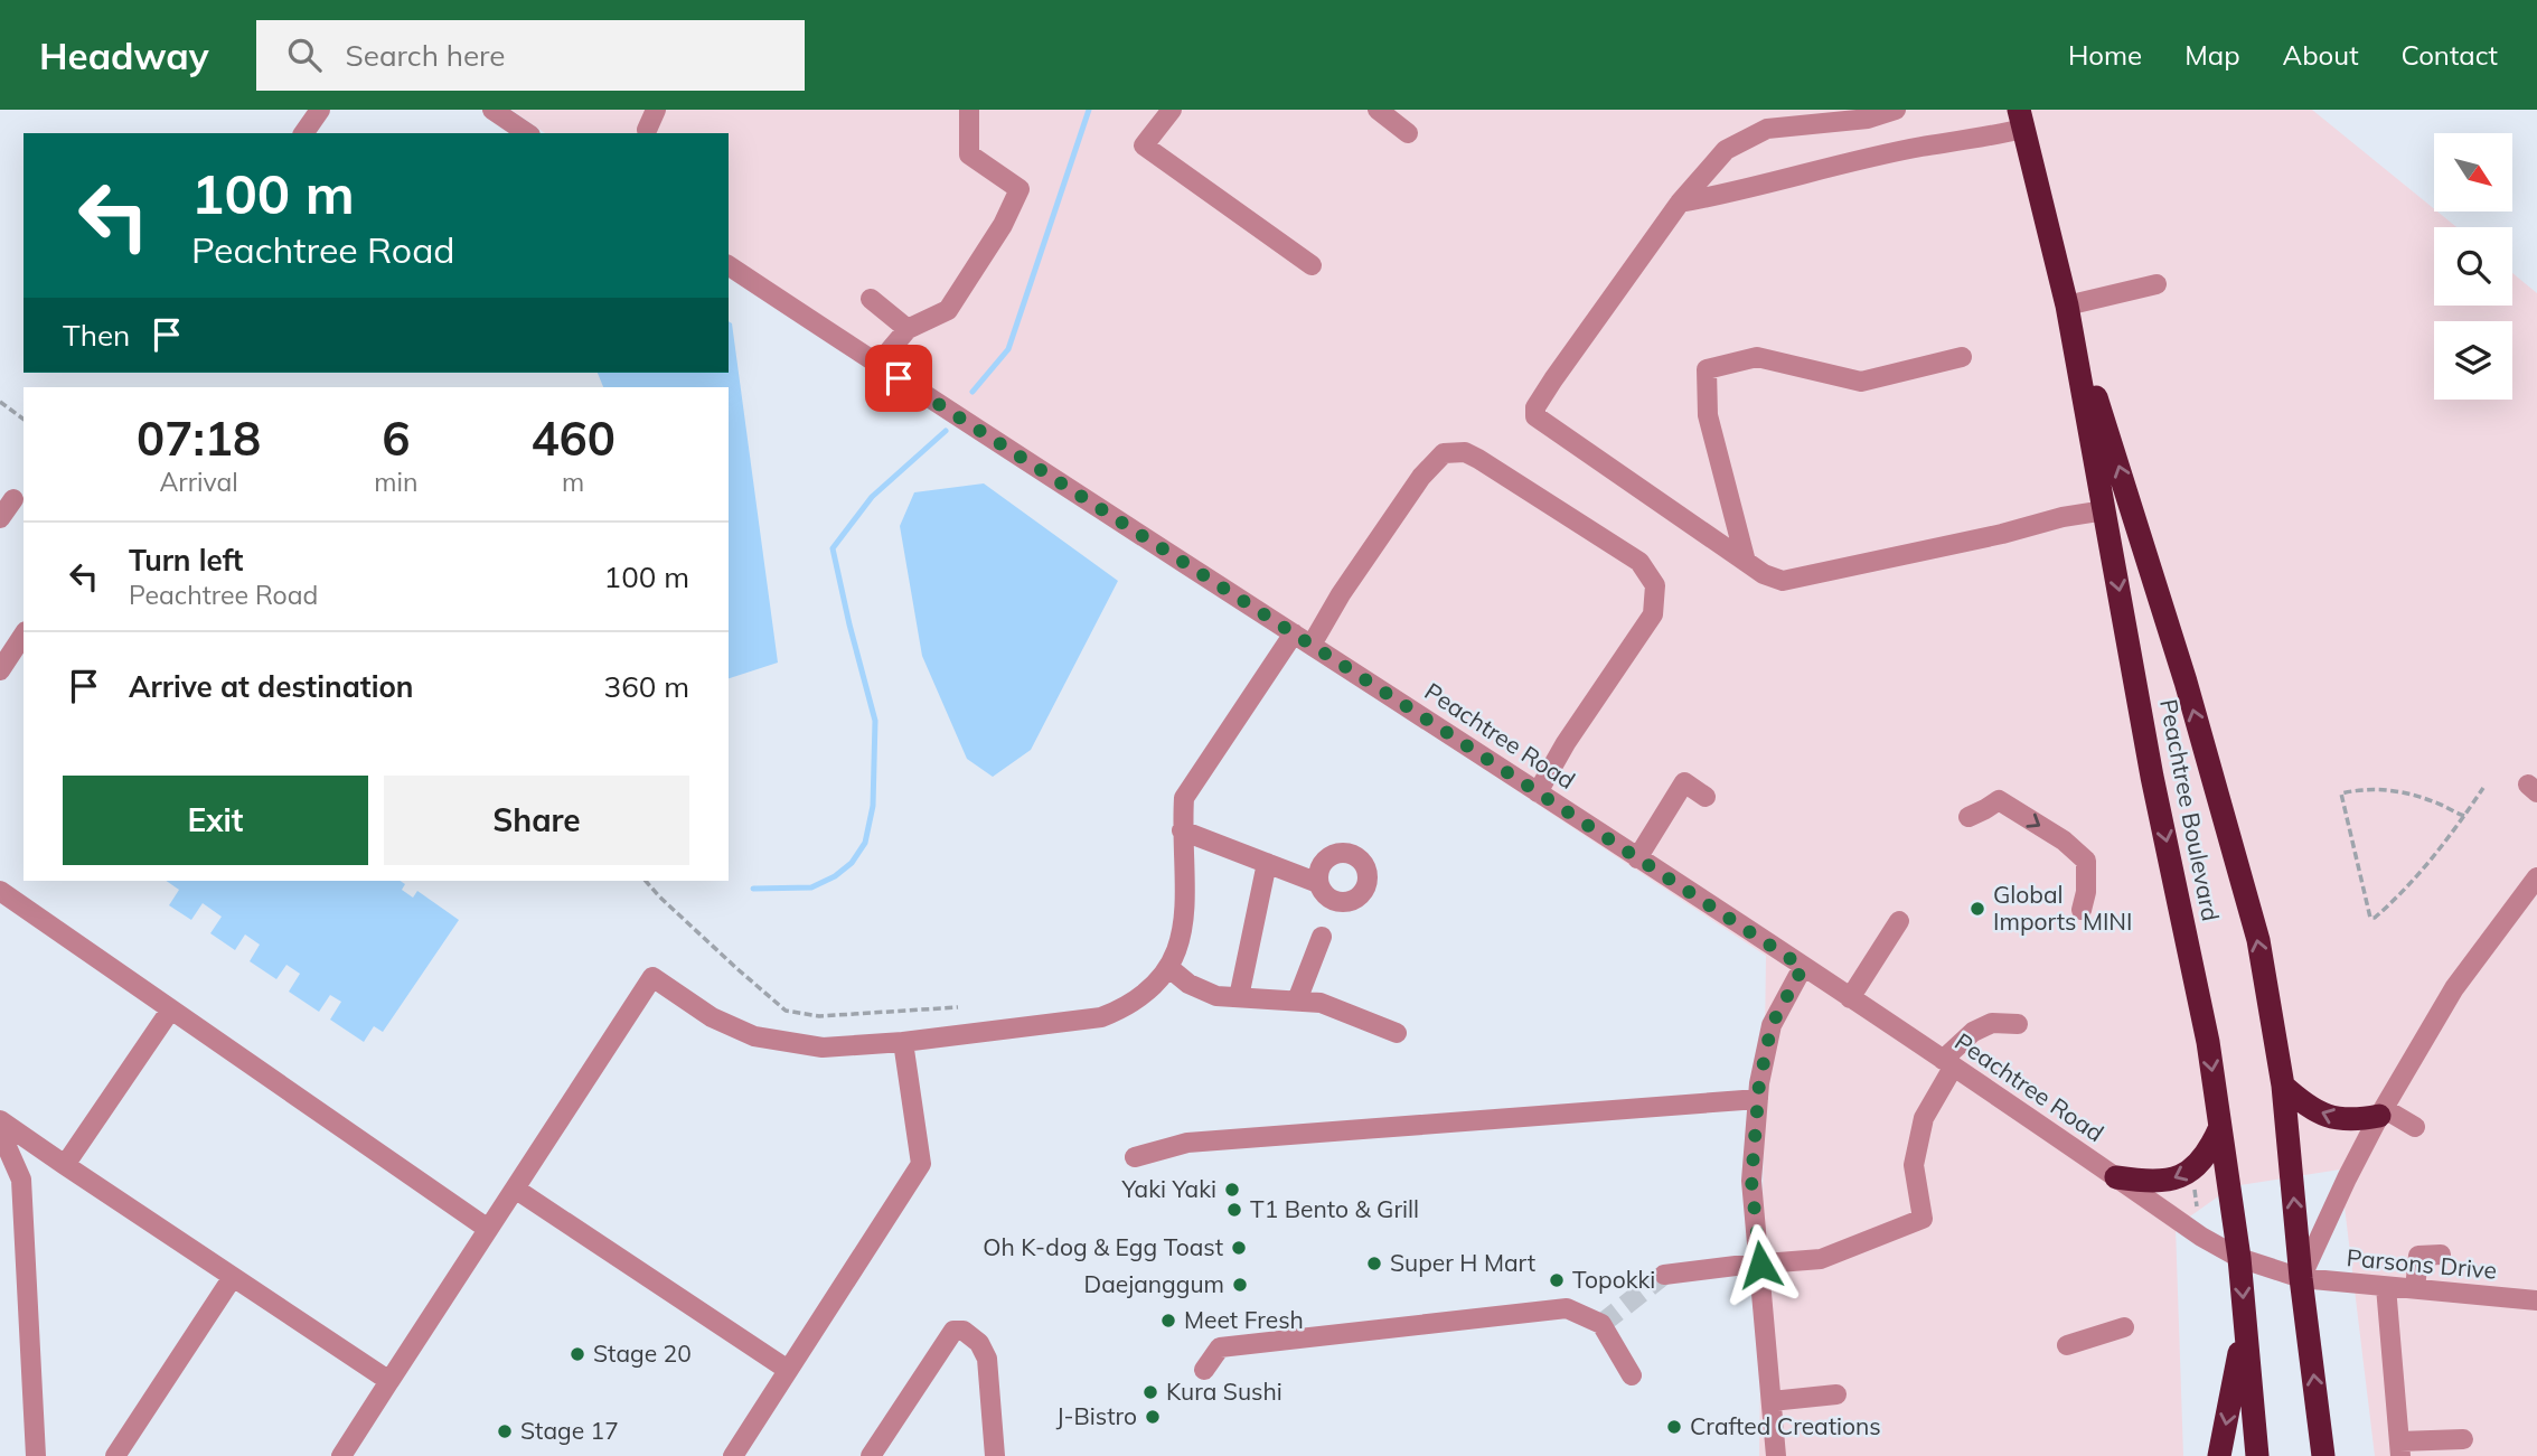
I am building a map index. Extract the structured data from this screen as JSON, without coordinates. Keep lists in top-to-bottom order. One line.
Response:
{"streets":{"highway":["Peachtree Boulevard"],"street":["Peachtree Road","Parsons Drive"]},"crossings":[["Peachtree Road","Peachtree Boulevard"],["Peachtree Road","Parsons Drive"],["Peachtree Boulevard","Parsons Drive"]],"places":["Global Imports MINI","Yaki Yaki","T1 Bento & Grill","Oh K-dog & Egg Toast","Super H Mart","Topokki","Daejanggum","Meet Fresh","Stage 20","Kura Sushi","J-Bistro","Crafted Creations","Stage 17"],"north":"bottom right","page":{"header":"Headway","search":"Search here","nav":["Home","Map","About","Contact"],"turn":["100 m","Peachtree Road"],"then":"Then","eta":["07:18","Arrival","6","min","460","m"],"list":[{"name":"Turn left","note":"Peachtree Road","value":"100 m"},{"name":"Arrive at destination","value":"360 m"}],"buttons":["Exit","Share"]}}
